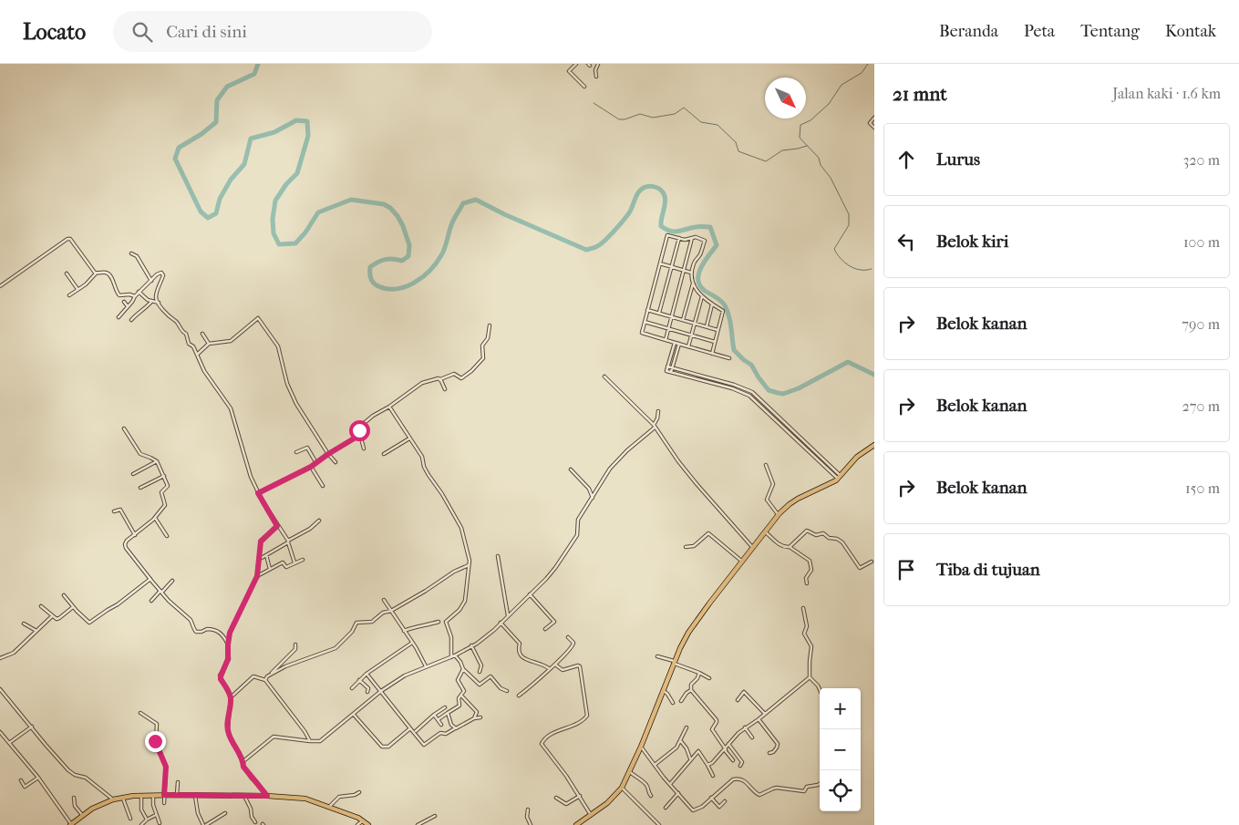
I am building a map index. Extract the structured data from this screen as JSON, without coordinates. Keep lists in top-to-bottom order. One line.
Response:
{"north":"bottom right","page":{"header":"Locato","search":"Cari di sini","nav":["Beranda","Peta","Tentang","Kontak"],"heading":["21 mnt","Jalan kaki · 1.6 km"],"list":[["Lurus","320 m"],["Belok kiri","100 m"],["Belok kanan","790 m"],["Belok kanan","270 m"],["Belok kanan","150 m"],"Tiba di tujuan"],"map_buttons":["+","−"]}}
